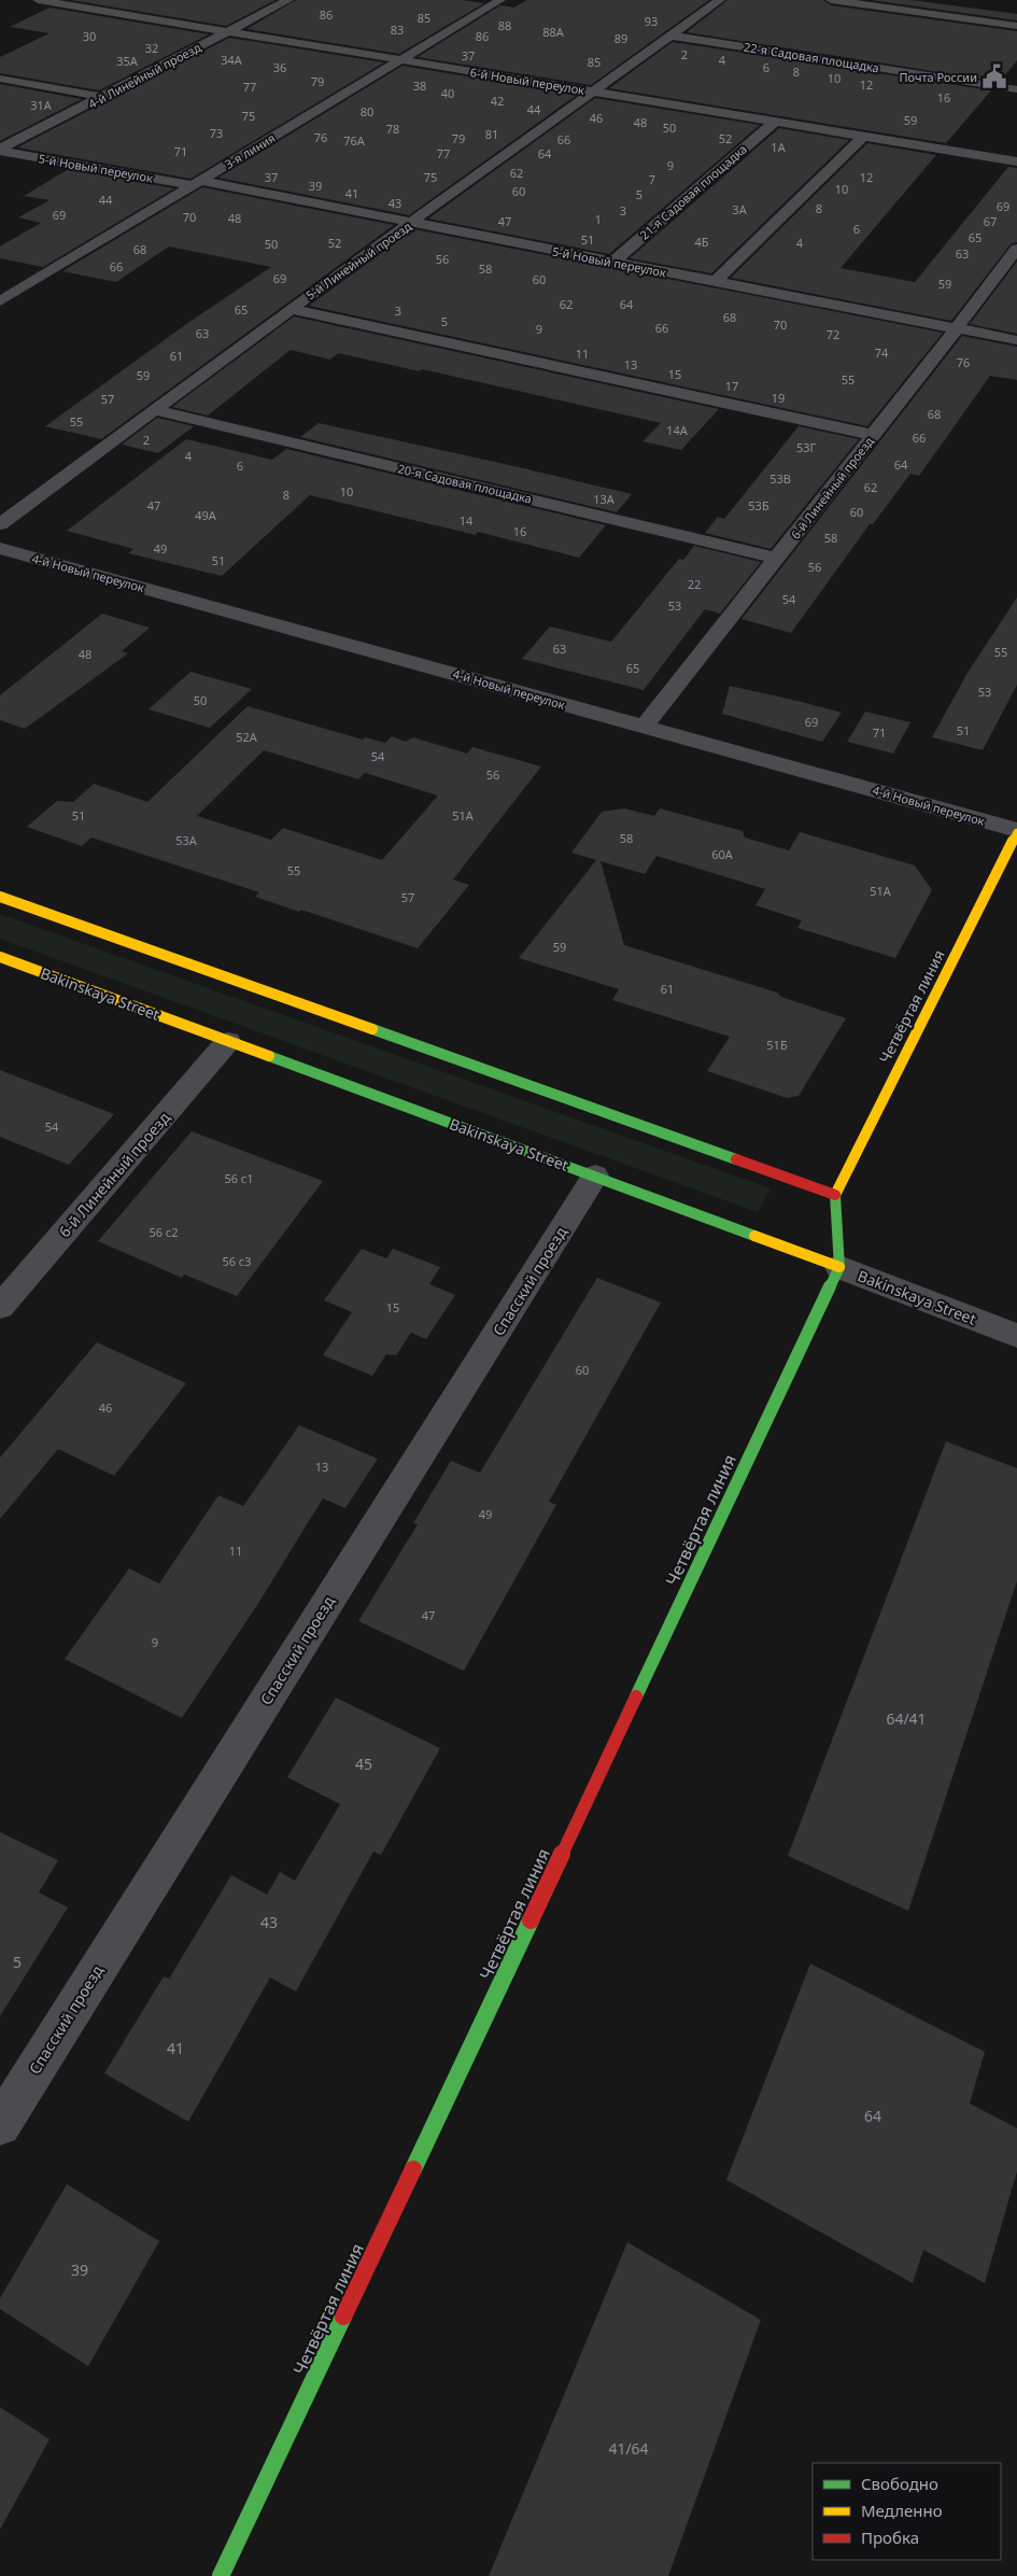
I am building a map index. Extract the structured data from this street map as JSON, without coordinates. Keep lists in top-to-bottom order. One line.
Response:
{"streets":{"street":["22-я Садовая площадка","4-й Линейный проезд","6-й Новый переулок","3-я линия","5-й Новый переулок","21-я Садовая площадка","5-й Линейный проезд","20-я Садовая площадка","6-й Линейный проезд","4-й Новый переулок","Bakinskaya Street","Четвёртая линия","Спасский проезд"]},"crossings":[["22-я Садовая площадка","5-й Линейный проезд"],["4-й Линейный проезд","6-й Новый переулок"],["4-й Линейный проезд","5-й Новый переулок"],["6-й Новый переулок","3-я линия"],["6-й Новый переулок","21-я Садовая площадка"],["6-й Новый переулок","5-й Линейный проезд"],["3-я линия","5-й Новый переулок"],["5-й Новый переулок","21-я Садовая площадка"],["5-й Новый переулок","5-й Линейный проезд"],["5-й Новый переулок","6-й Линейный проезд"],["5-й Линейный проезд","20-я Садовая площадка"],["20-я Садовая площадка","6-й Линейный проезд"],["6-й Линейный проезд","4-й Новый переулок"],["6-й Линейный проезд","Bakinskaya Street"],["4-й Новый переулок","Четвёртая линия"],["Bakinskaya Street","Четвёртая линия"],["Bakinskaya Street","Спасский проезд"]],"places":{"public building":["Почта России"]},"house_numbers":["86","85","93","88","83","88А","30","86","89","32","2","37","34А","4","35А","85","36","6","8","10","79","12","38","77","40","16","42","31А","44","80","75","46","59","48","50","78","73","81","76","79","52","66","76А","1А","71","77","64","9","62","37","75","12","7","39","10","60","41","5","44","43","69","8","3А","3","69","70","48","1","47","67","6","65","51","4Б","52","4","50","68","63","56","66","58","69","60","59","62","64","65","3","68","5","70","66","9","63","72","74","11","61","76","13","15","59","55","17","19","57","68","55","14А","66","2","53Г","4","64","6","53В","62","10","8","13А","47","53Б","60","49А","14","16","58","49","51","56","22","54","53","63","55","48","65","53","50","69","51","71","52А","54","56","51","51А","58","53А","60А","55","51А","57","59","61","51Б","54","56 с1","56 с2","56 с3","15","60","46","13","49","11","47","9","64/41","45","43","5","41","64","39","41/64"],"legend":["Свободно","Медленно","Пробка"]}
